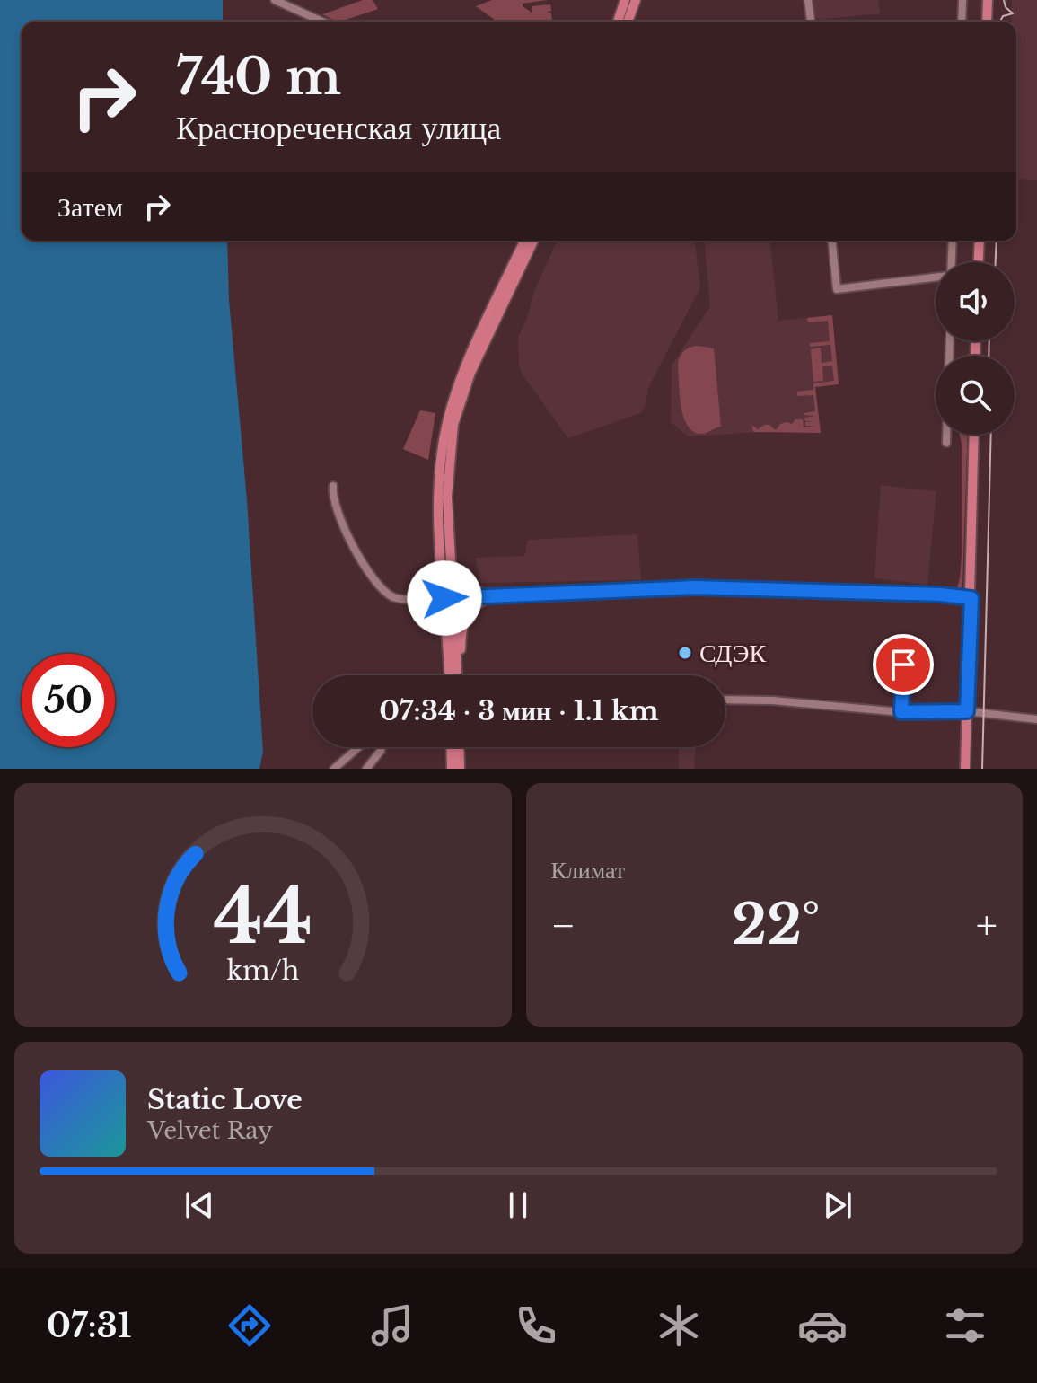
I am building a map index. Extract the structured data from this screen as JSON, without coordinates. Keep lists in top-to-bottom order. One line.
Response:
{"places":["СДЭК"],"page":{"turn":["740 m","Краснореченская улица"],"then":"Затем","limit":"50","trip":"07:34 · 3 мин · 1.1 km","tile":"Климат","heat":["−","22°","+"],"song":["Static Love","Velvet Ray"],"tabs":"07:31","gauge":["44","km/h"]}}
